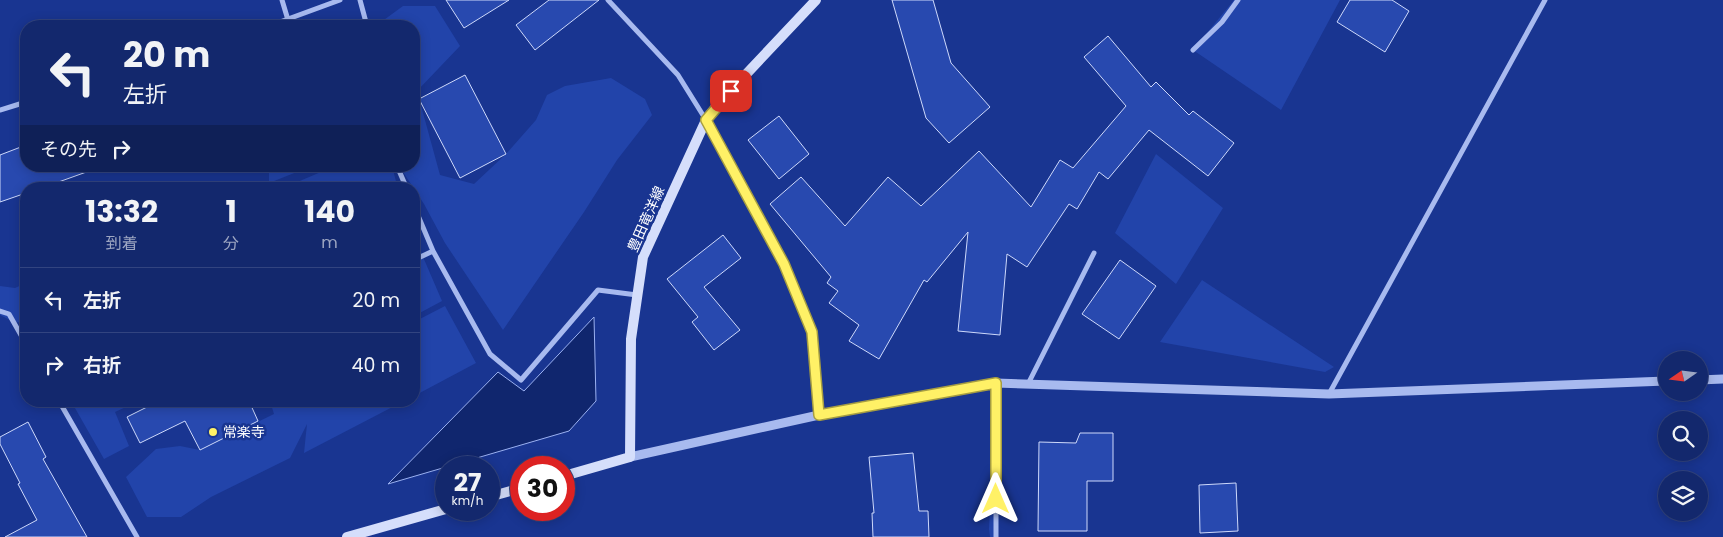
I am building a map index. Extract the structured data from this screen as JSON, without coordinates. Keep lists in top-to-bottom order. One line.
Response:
{"streets":{"main road":["豊田竜洋線"]},"places":["常楽寺"],"north":"left","page":{"turn":["20 m","左折"],"then":"その先","eta":["13:32","到着","1","分","140","m"],"list":[{"name":"左折","value":"20 m"},{"name":"右折","value":"40 m"}],"speed":"27 km/h","limit":"30"}}
